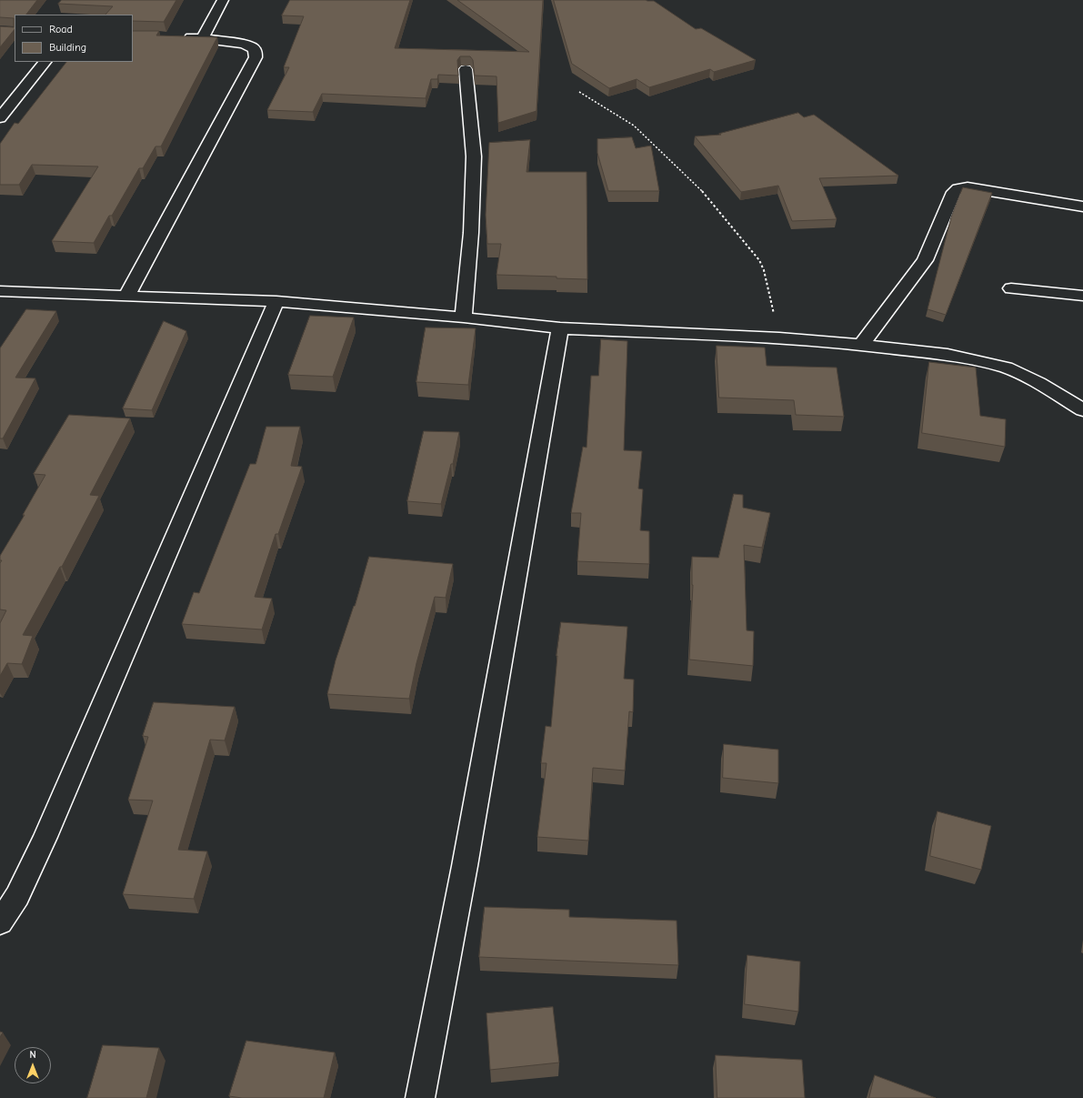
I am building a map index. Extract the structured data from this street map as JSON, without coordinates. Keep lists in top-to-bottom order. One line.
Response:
{"legend":["Road","Building"],"north":"top"}
